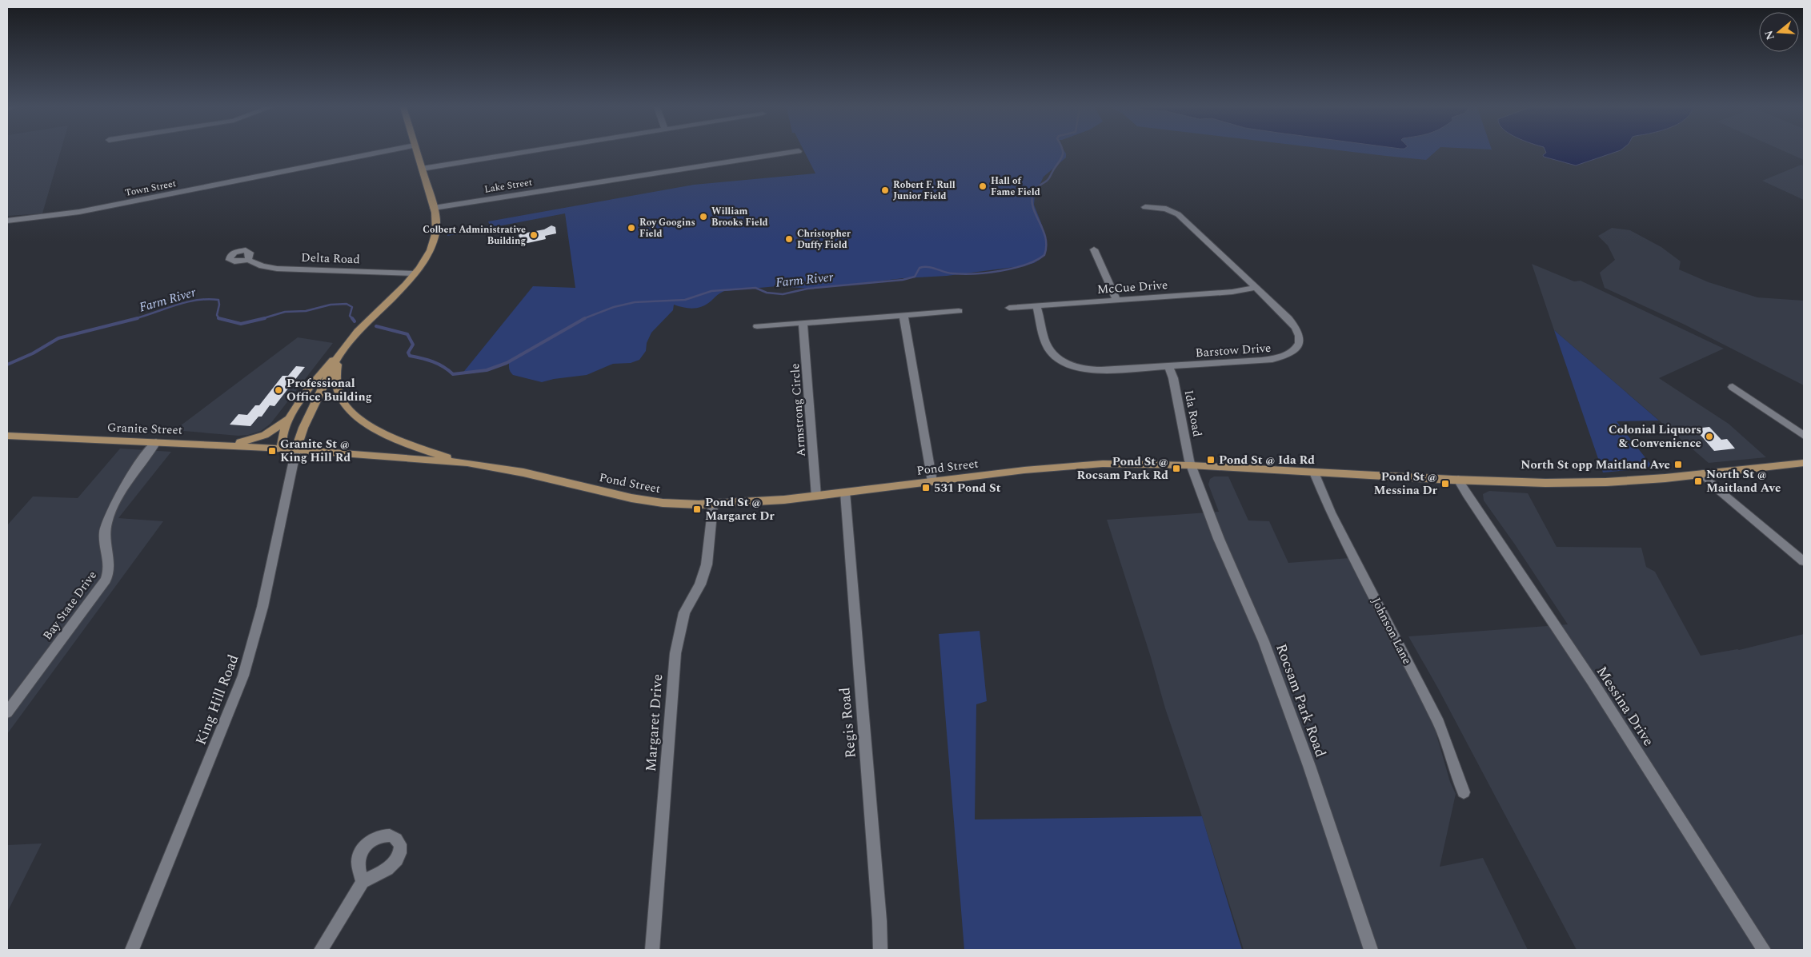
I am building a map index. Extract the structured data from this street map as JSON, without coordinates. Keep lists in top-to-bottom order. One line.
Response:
{"streets":{"main road":["Granite Street","Pond Street"],"street":["Lake Street","Town Street","Delta Road","McCue Drive","Barstow Drive","Armstrong Circle","Ida Road","Bay State Drive","Johnson Lane","King Hill Road","Rocsam Park Road","Messina Drive","Margaret Drive","Regis Road"]},"crossings":[["McCue Drive","Barstow Drive"],["Barstow Drive","Ida Road"],["Armstrong Circle","Pond Street"],["Ida Road","Pond Street"],["Ida Road","Rocsam Park Road"],["Granite Street","Pond Street"],["Granite Street","Bay State Drive"],["Pond Street","Johnson Lane"],["Pond Street","King Hill Road"],["Pond Street","Rocsam Park Road"],["Pond Street","Messina Drive"],["Pond Street","Margaret Drive"],["Pond Street","Regis Road"]],"water":["Farm River"],"places":{"other":["Hall of Fame Field","Robert F. Rull Junior Field","William Brooks Field","Roy Googins Field","Colbert Administrative Building","Christopher Duffy Field","Professional Office Building","Colonial Liquors & Convenience"],"transit":["Granite St @ King Hill Rd","Pond St @ Ida Rd","North St opp Maitland Ave","Pond St @ Rocsam Park Rd","North St @ Maitland Ave","Pond St @ Messina Dr","531 Pond St","Pond St @ Margaret Dr"]},"north":"left"}
